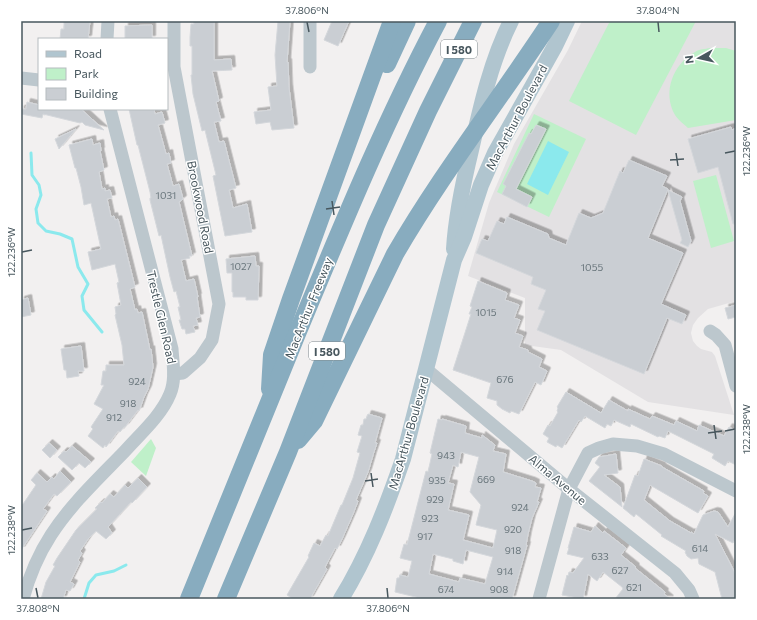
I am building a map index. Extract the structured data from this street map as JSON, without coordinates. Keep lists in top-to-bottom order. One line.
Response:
{"streets":{"highway":["I 580","MacArthur Freeway"],"main road":["MacArthur Boulevard"],"street":["Brookwood Road","Trestle Glen Road","Alma Avenue"]},"crossings":[["MacArthur Boulevard","Alma Avenue"],["Brookwood Road","Trestle Glen Road"]],"house_numbers":["1031","1027","1055","1015","676","924","918","912","943","669","935","929","924","923","920","917","614","918","633","627","914","621","674","908"],"legend":["Road","Park","Building"],"north":"left","coordinates":["37.806°N","37.804°N","122.236°W","122.238°W","37.808°N"]}
